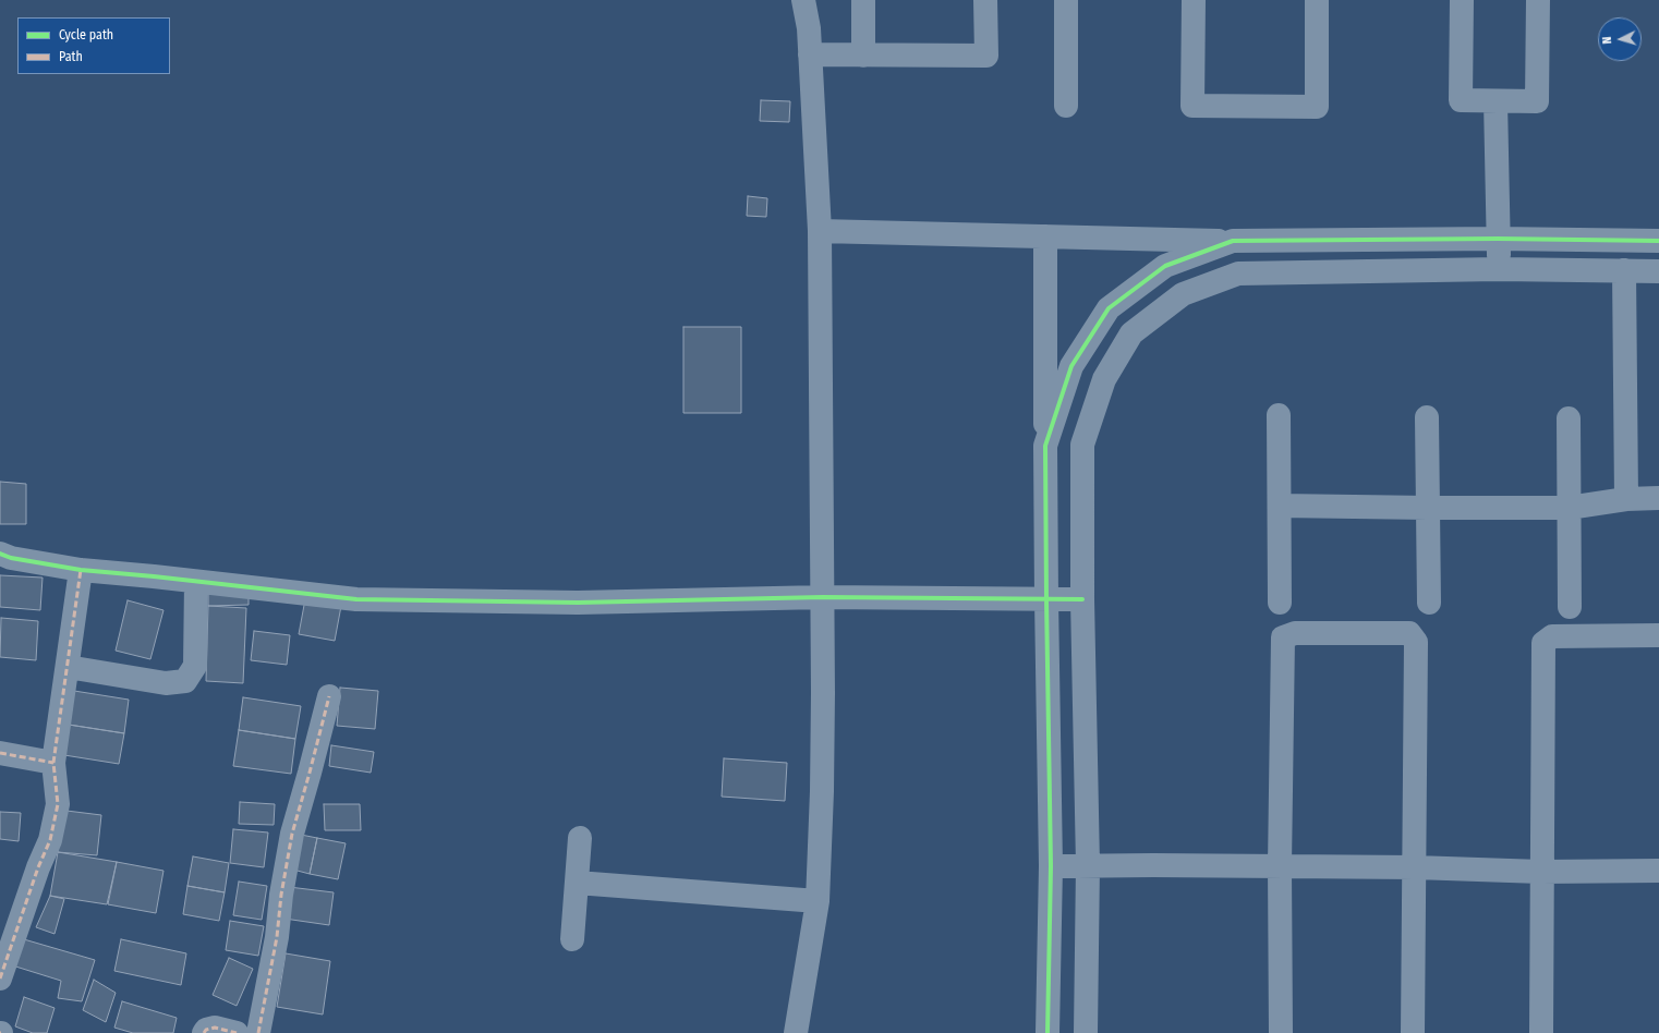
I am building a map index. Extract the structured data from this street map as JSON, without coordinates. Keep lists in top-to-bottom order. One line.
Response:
{"legend":["Cycle path","Path"],"north":"left"}
